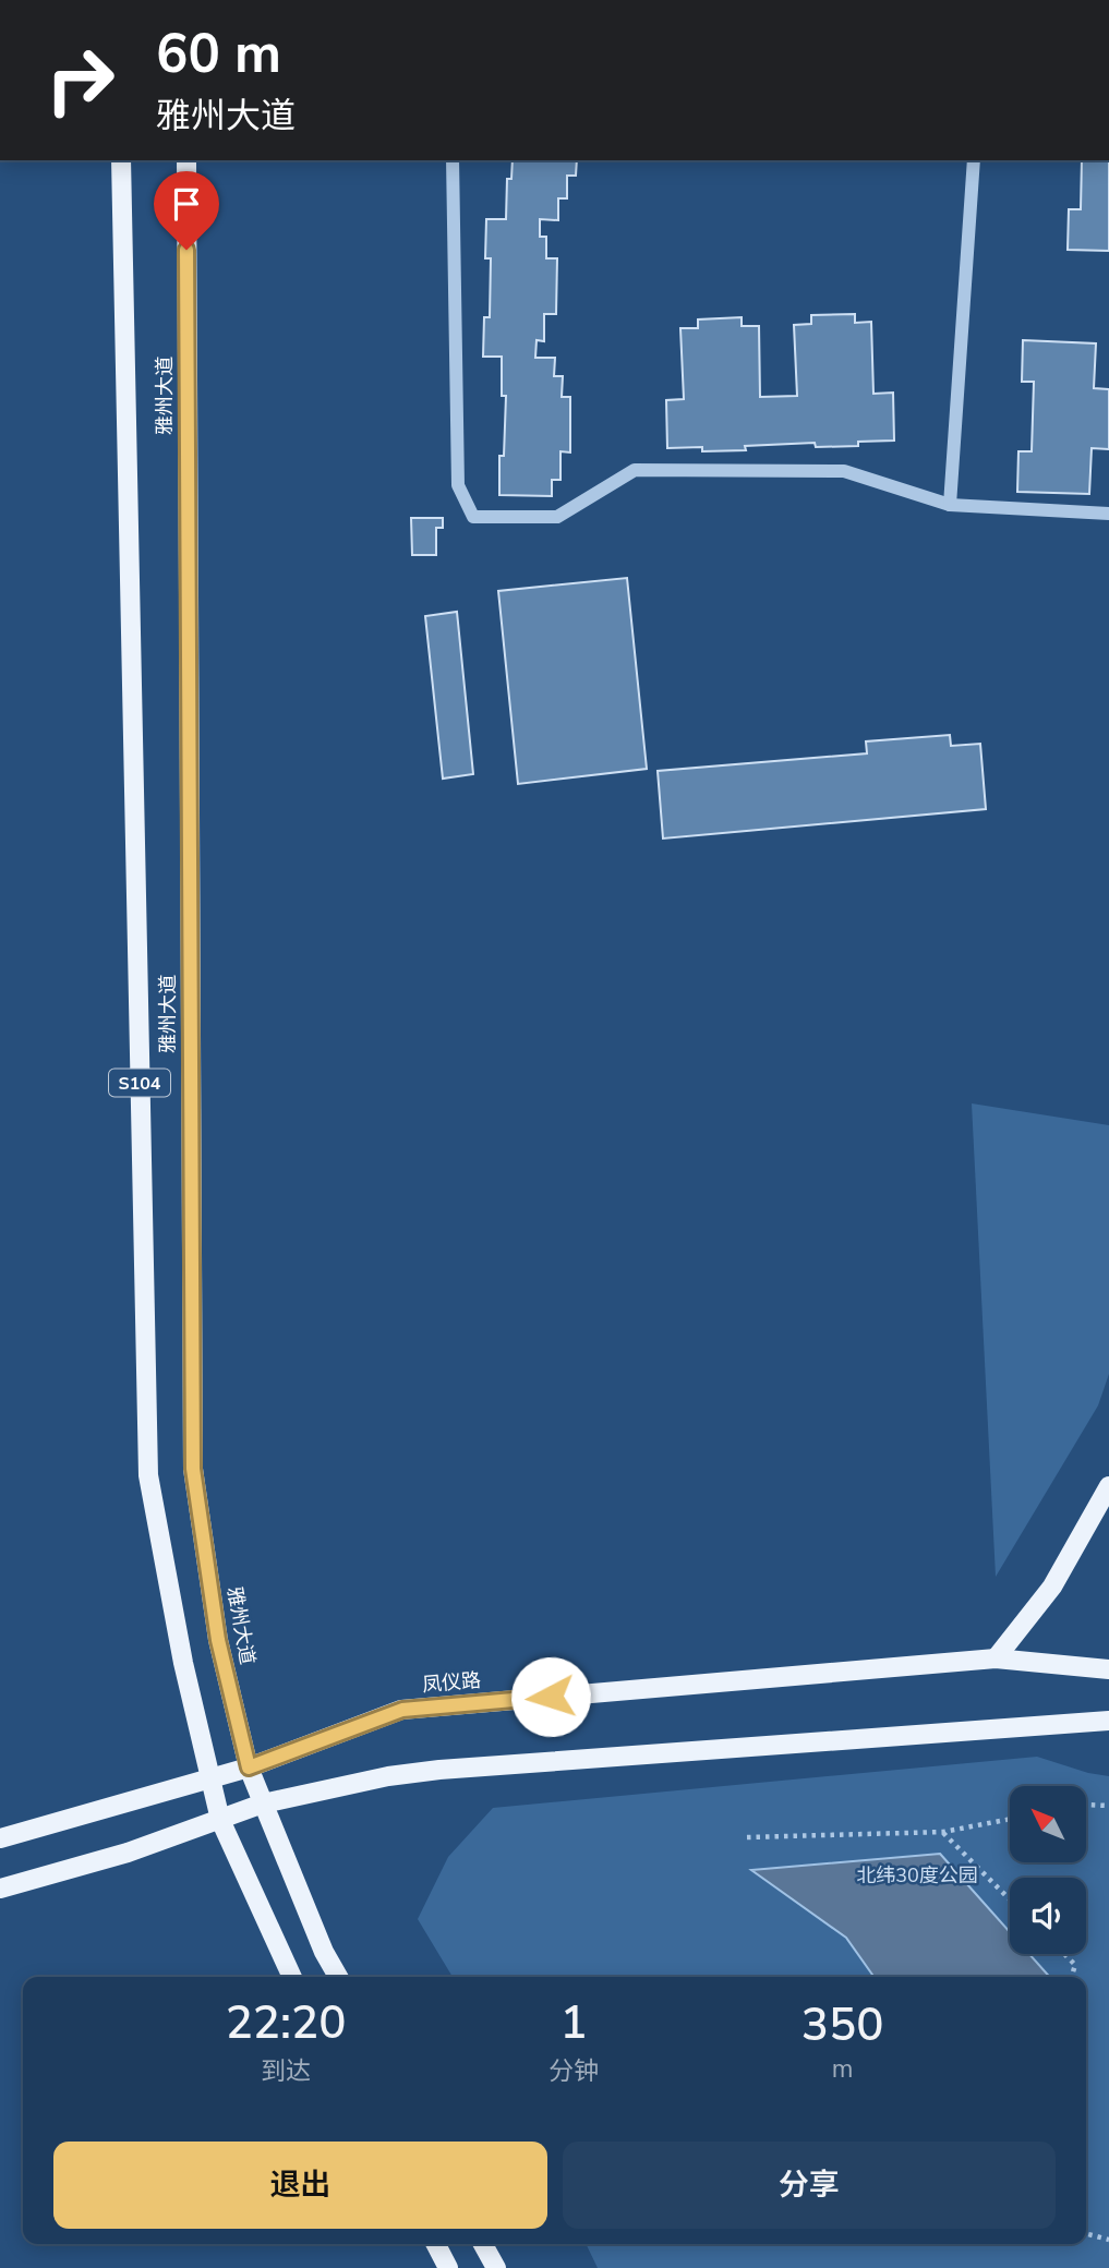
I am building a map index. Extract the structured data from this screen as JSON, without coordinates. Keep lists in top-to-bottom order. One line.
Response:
{"streets":{"main road":["雅州大道","S104","凤仪路"]},"crossings":[["雅州大道","凤仪路"]],"parks":["北纬30度公园"],"north":"top left","page":{"turn":["60 m","雅州大道"],"eta":["22:20","到达","1","分钟","350","m"],"buttons":["退出","分享"]}}
